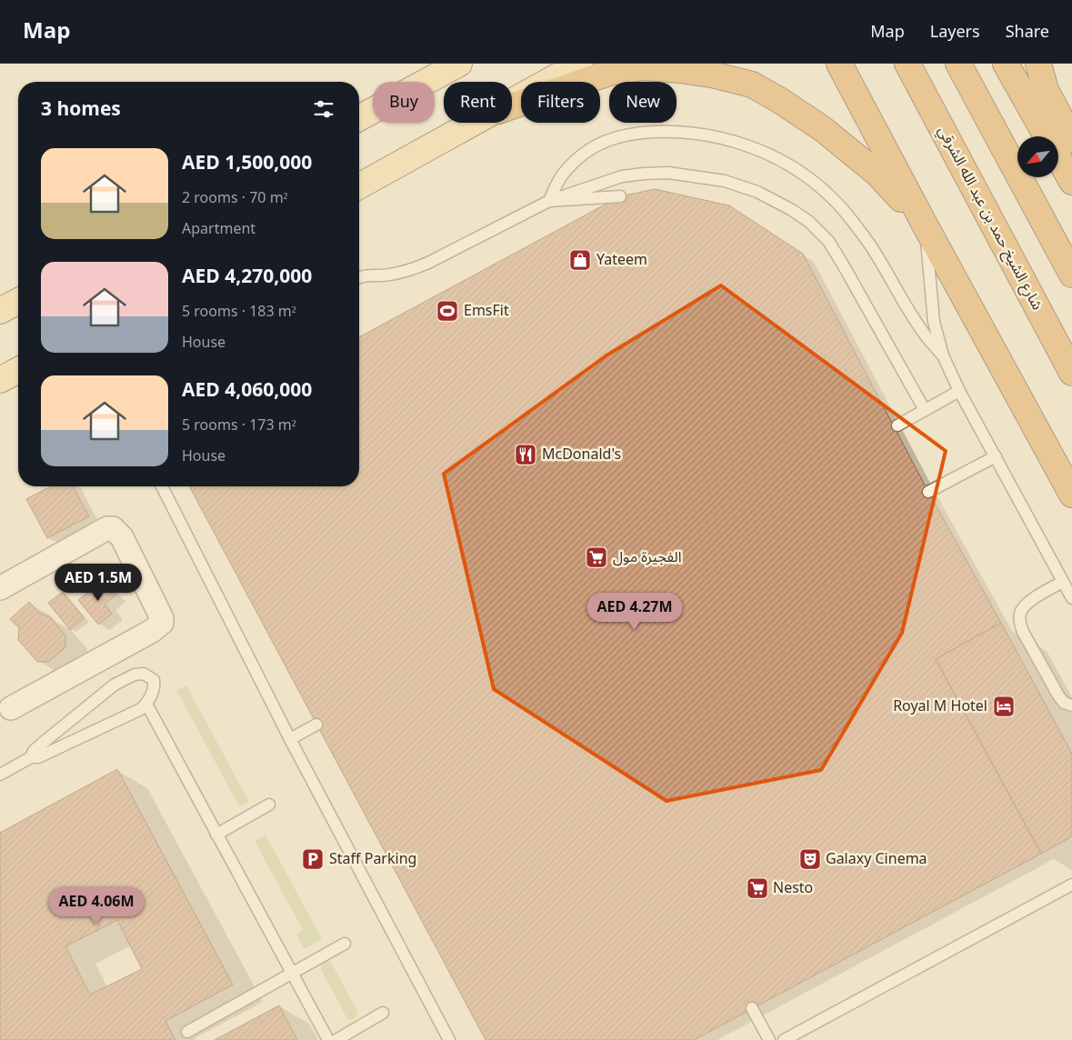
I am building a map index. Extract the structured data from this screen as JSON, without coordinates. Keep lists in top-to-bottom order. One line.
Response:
{"streets":{"highway":["شارع الشيخ حمد بن عبد الله الشرقي"]},"places":{"shop":["Yateem"],"sports":["EmsFit"],"restaurant":["McDonald's"],"supermarket":["الفجيرة مول","Nesto"],"hotel":["Royal M Hotel"],"parking":["Staff Parking"],"theatre":["Galaxy Cinema"]},"north":"bottom left","page":{"header":"Map","nav":["Map","Layers","Share"],"chip":["Buy","Rent","Filters","New"],"heading":"3 homes","list":[{"name":"AED 1,500,000","note":"2 rooms · 70 m² · Apartment"},{"name":"AED 4,270,000","note":"5 rooms · 183 m² · House"},{"name":"AED 4,060,000","note":"5 rooms · 173 m² · House"}],"price":["AED 1.5M","AED 4.27M","AED 4.06M"]}}
